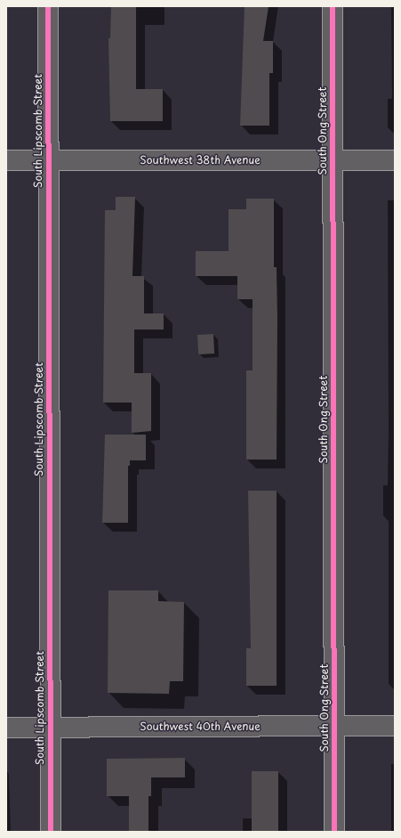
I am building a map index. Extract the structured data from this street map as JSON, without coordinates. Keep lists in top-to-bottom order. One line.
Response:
{"streets":{"street":["South Lipscomb Street","South Ong Street","Southwest 38th Avenue","Southwest 40th Avenue"]},"crossings":[["South Lipscomb Street","Southwest 38th Avenue"],["South Lipscomb Street","Southwest 40th Avenue"],["South Ong Street","Southwest 38th Avenue"],["South Ong Street","Southwest 40th Avenue"]]}
